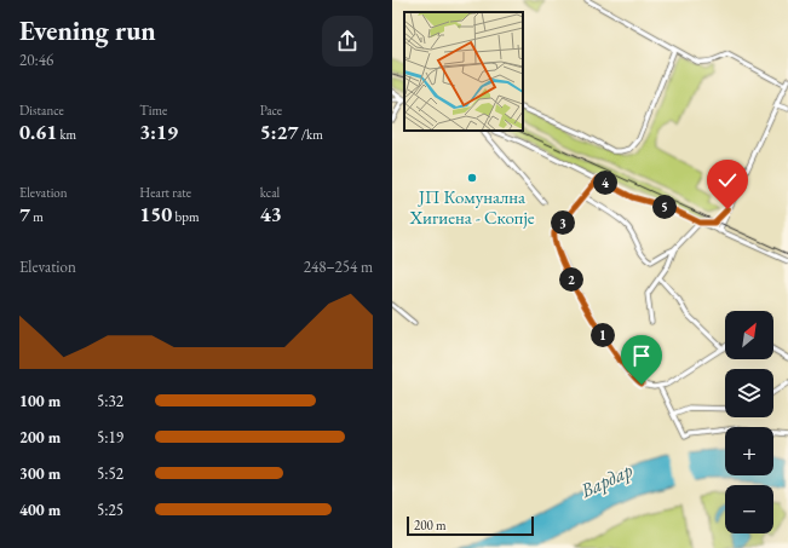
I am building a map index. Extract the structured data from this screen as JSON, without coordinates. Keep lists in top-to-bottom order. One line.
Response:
{"water":["Вардар"],"places":["ЈП Комунална Хигиена - Скопје"],"scale_bar":"200 m","north":"top right","page":{"heading":["Evening run","20:46"],"stats":[["Distance","0.61 km"],["Time","3:19"],["Pace","5:27 /km"],["Elevation","7 m"],["Heart rate","150 bpm"],["kcal","43"]],"pins":["4","5","3","2","1"],"chart":["Elevation","248–254 m"],"map_buttons":["+","−"],"list":[{"name":"100 m","note":"5:32"},{"name":"200 m","note":"5:19"},{"name":"300 m","note":"5:52"},{"name":"400 m","note":"5:25"}],"scale":"200 m"}}
